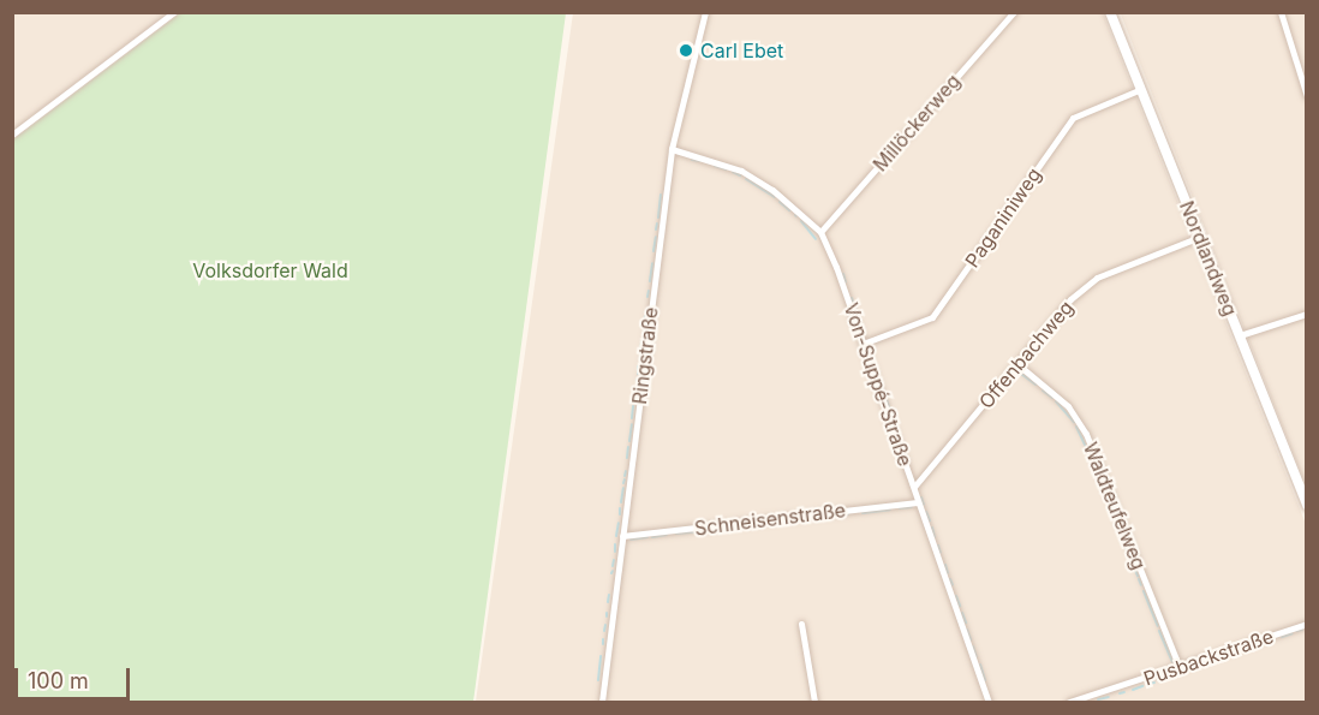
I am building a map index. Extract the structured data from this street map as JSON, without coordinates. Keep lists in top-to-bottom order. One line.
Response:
{"streets":{"street":["Millöckerweg","Paganiniweg","Nordlandweg","Offenbachweg","Ringstraße","Von-Suppé-Straße","Waldteufelweg","Schneisenstraße","Pusbackstraße"]},"crossings":[["Millöckerweg","Von-Suppé-Straße"],["Paganiniweg","Nordlandweg"],["Paganiniweg","Von-Suppé-Straße"],["Nordlandweg","Offenbachweg"],["Offenbachweg","Von-Suppé-Straße"],["Offenbachweg","Waldteufelweg"],["Ringstraße","Von-Suppé-Straße"],["Ringstraße","Schneisenstraße"],["Von-Suppé-Straße","Schneisenstraße"],["Waldteufelweg","Pusbackstraße"]],"parks":["Volksdorfer Wald"],"places":["Carl Ebet"],"scale_bar":"100 m"}
